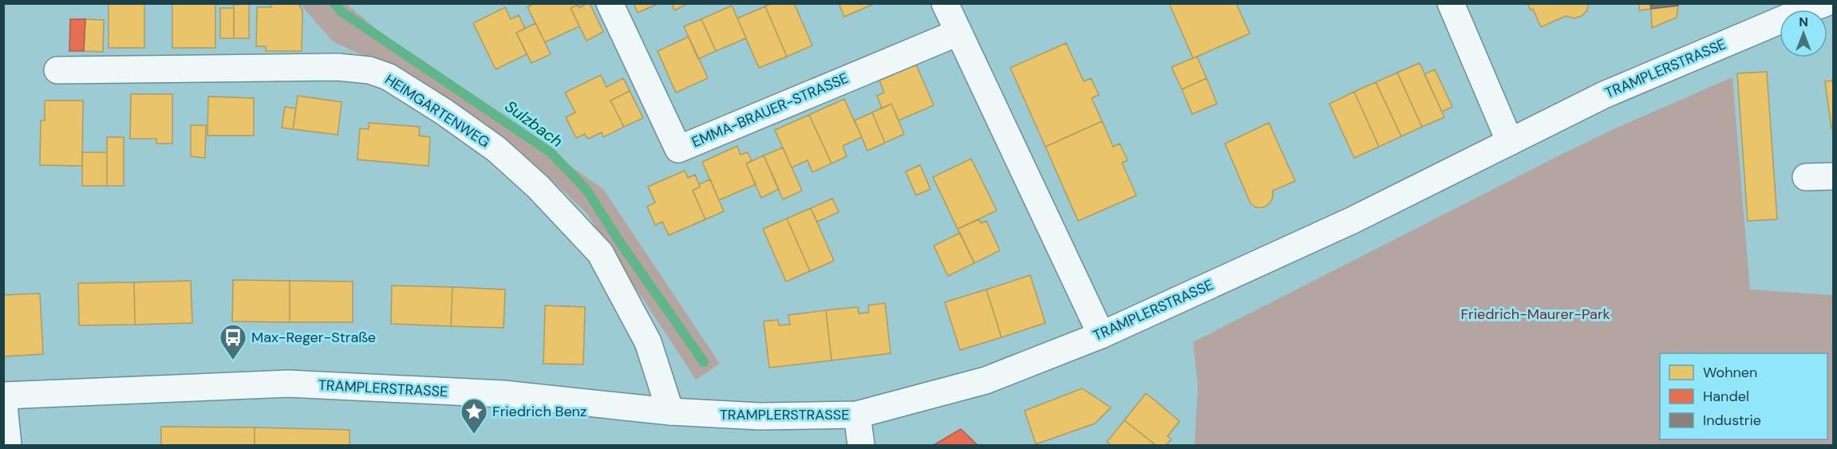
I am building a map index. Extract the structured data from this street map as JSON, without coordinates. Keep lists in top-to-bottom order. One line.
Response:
{"streets":{"street":["TRAMPLERSTRASSE","EMMA-BRAUER-STRASSE","HEIMGARTENWEG"]},"crossings":[["TRAMPLERSTRASSE","HEIMGARTENWEG"]],"water":["Sulzbach"],"parks":["Friedrich-Maurer-Park"],"places":{"bus stop":["Max-Reger-Straße"],"place":["Friedrich Benz"]},"legend":["Wohnen","Handel","Industrie"],"north":"top"}
